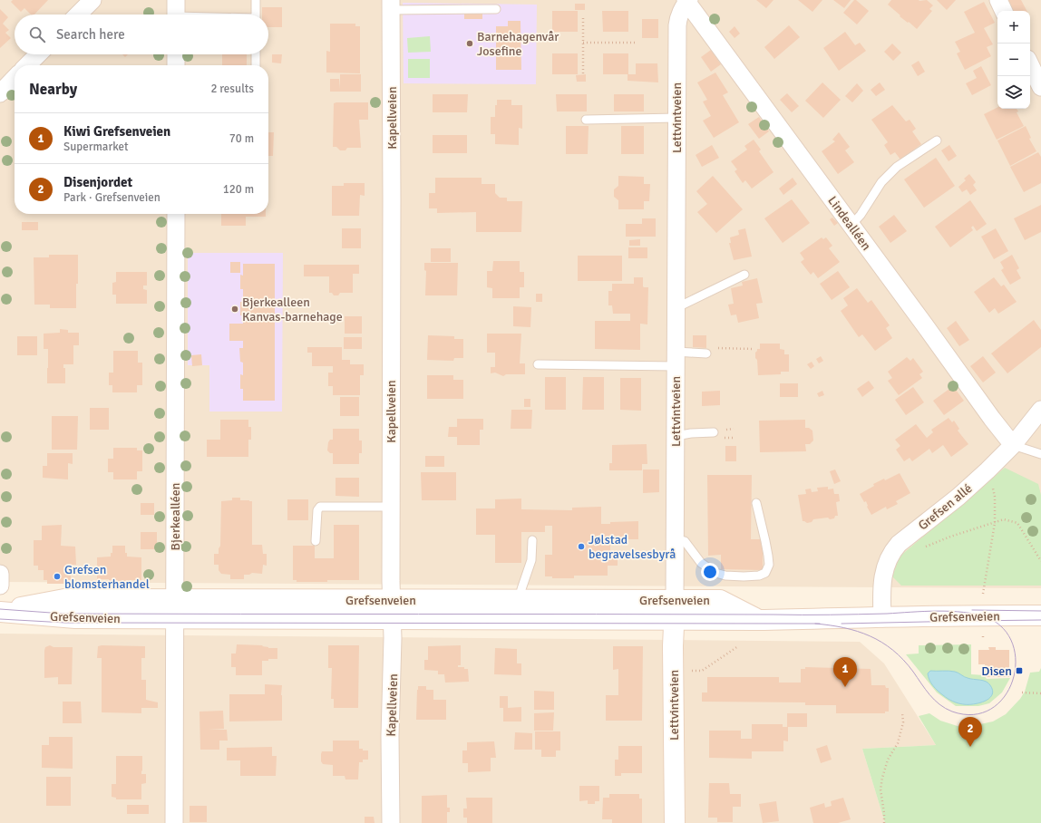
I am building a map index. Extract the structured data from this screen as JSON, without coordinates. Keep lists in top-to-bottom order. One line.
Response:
{"streets":{"main road":["Lettvintveien","Grefsenveien"],"street":["Kapellveien","Lindealléen","Grefsen allé","Bjerkealléen"]},"crossings":[["Kapellveien","Grefsenveien"],["Lettvintveien","Lindealléen"],["Lettvintveien","Grefsenveien"],["Lindealléen","Grefsen allé"],["Grefsen allé","Grefsenveien"],["Bjerkealléen","Grefsenveien"]],"places":{"other":["Barnehagenvår Josefine","Bjerkealleen Kanvas-barnehage","Jølstad begravelsesbyrå","Grefsen blomsterhandel"],"transit":["Disen"]},"page":{"map_buttons":["+","−"],"search":"Search here","heading":["Nearby","2 results"],"list":[{"mark":"1","name":"Kiwi Grefsenveien","note":"Supermarket","value":"70 m"},{"mark":"2","name":"Disenjordet","note":"Park · Grefsenveien","value":"120 m"}],"pins":["1","2"]}}
